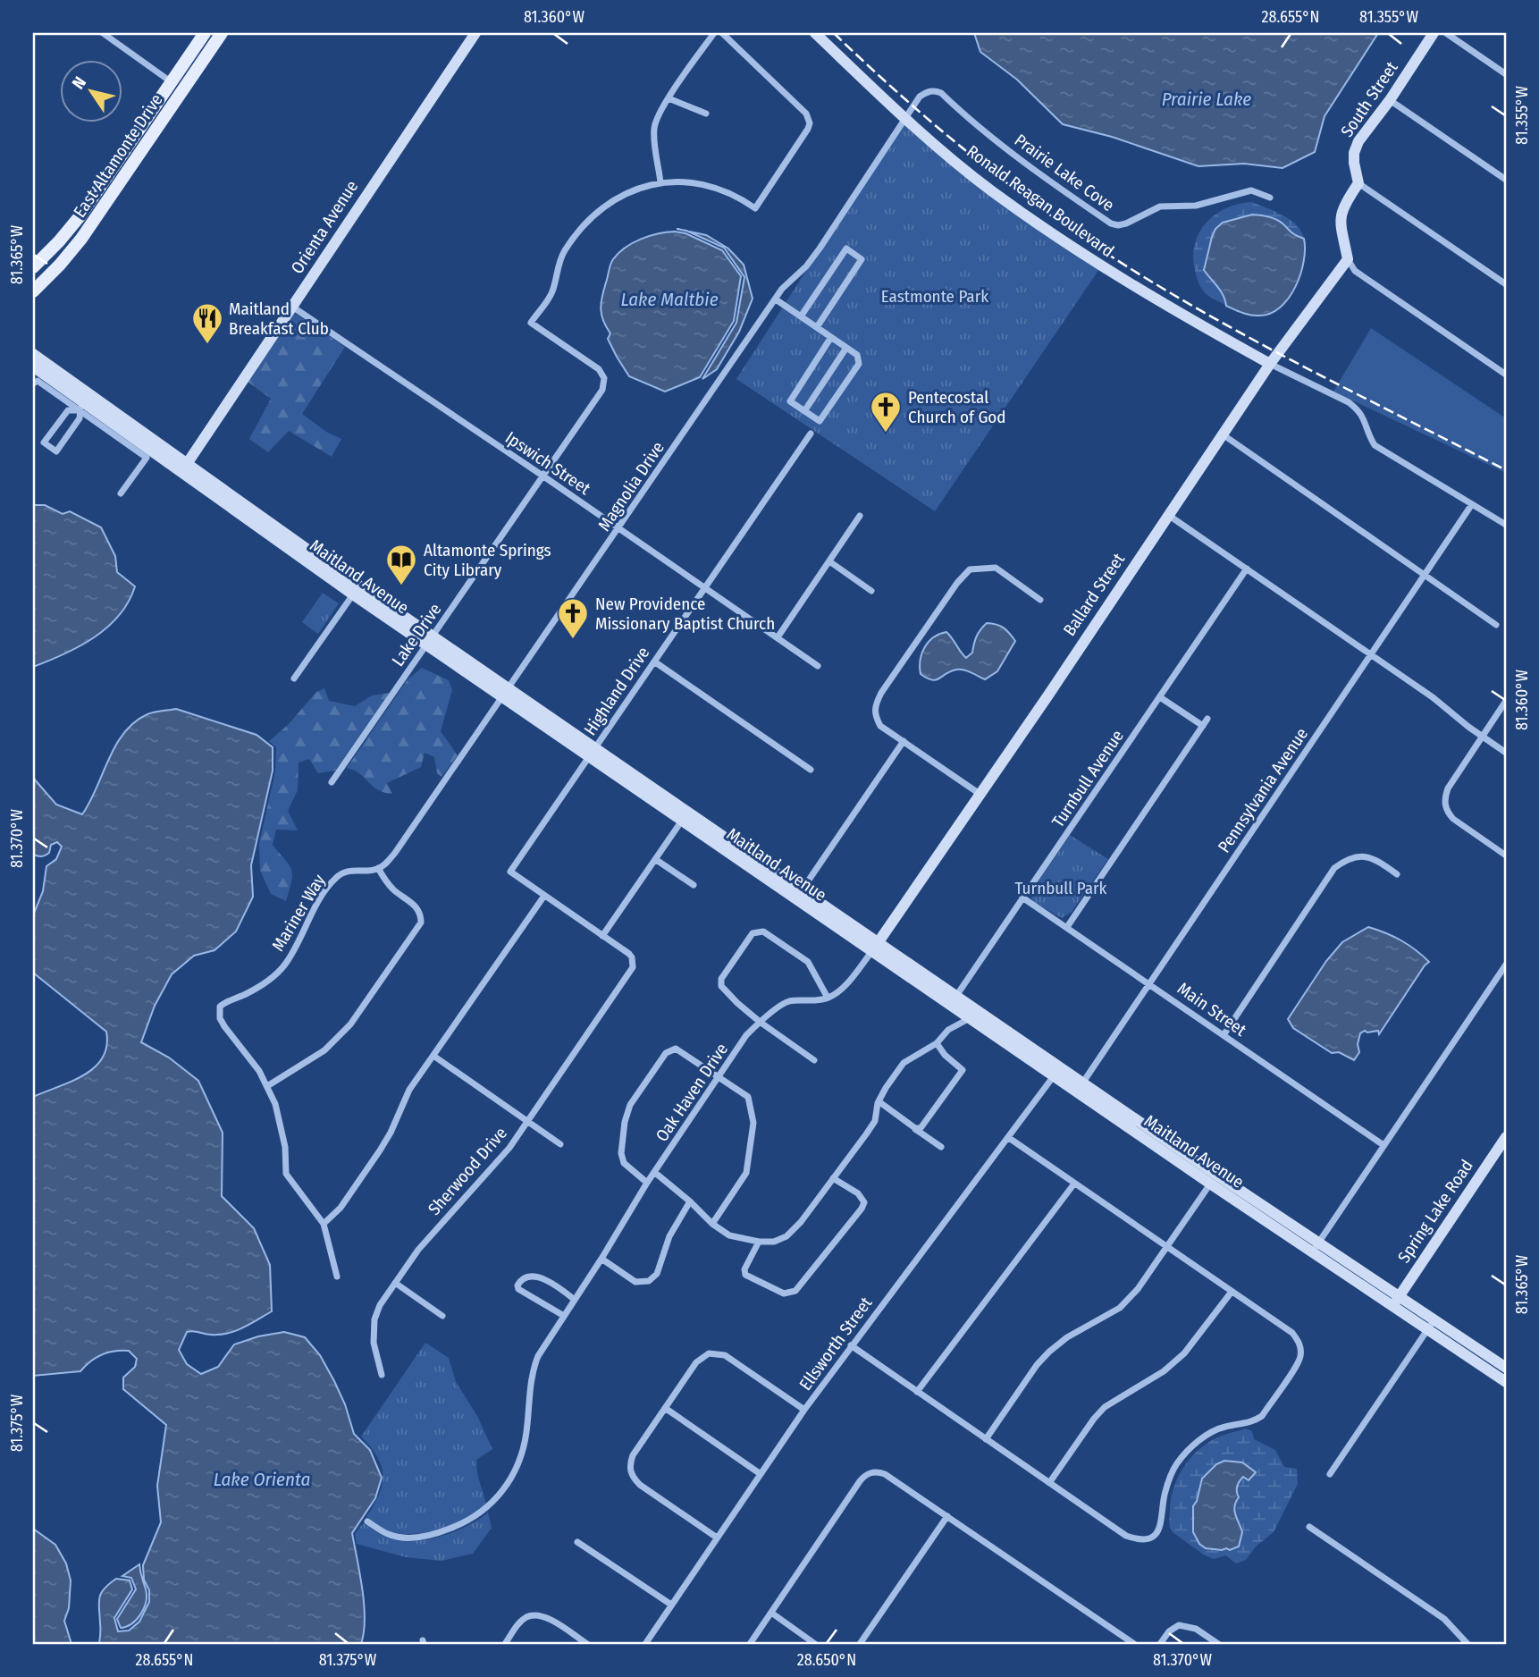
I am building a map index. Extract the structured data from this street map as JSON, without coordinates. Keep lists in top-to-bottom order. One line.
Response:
{"streets":{"main road":["East Altamonte Drive"],"street":["South Street","Prairie Lake Cove","Ronald Reagan Boulevard","Orienta Avenue","Ipswich Street","Magnolia Drive","Maitland Avenue","Ballard Street","Lake Drive","Highland Drive","Turnbull Avenue","Pennsylvania Avenue","Mariner Way","Main Street","Oak Haven Drive","Sherwood Drive","Spring Lake Road","Ellsworth Street"]},"crossings":[["Prairie Lake Cove","Ronald Reagan Boulevard"],["Prairie Lake Cove","Magnolia Drive"],["Ronald Reagan Boulevard","Magnolia Drive"],["Ronald Reagan Boulevard","Ballard Street"],["Orienta Avenue","Ipswich Street"],["Orienta Avenue","Maitland Avenue"],["Ipswich Street","Magnolia Drive"],["Ipswich Street","Lake Drive"],["Ipswich Street","Highland Drive"],["Magnolia Drive","Maitland Avenue"],["Magnolia Drive","Mariner Way"],["Maitland Avenue","Ballard Street"],["Maitland Avenue","Lake Drive"],["Maitland Avenue","Highland Drive"],["Maitland Avenue","Turnbull Avenue"],["Maitland Avenue","Pennsylvania Avenue"],["Maitland Avenue","Spring Lake Road"],["Maitland Avenue","Ellsworth Street"],["Turnbull Avenue","Main Street"],["Pennsylvania Avenue","Main Street"]],"water":["Prairie Lake","Lake Maltbie","Lake Orienta"],"parks":["Eastmonte Park","Turnbull Park"],"places":{"restaurant":["Maitland Breakfast Club"],"church":["Pentecostal Church of God","New Providence Missionary Baptist Church"],"library":["Altamonte Springs City Library"]},"north":"top left","coordinates":["81.360°W","28.655°N","81.355°W","81.365°W","81.370°W","81.375°W","28.650°N"]}
